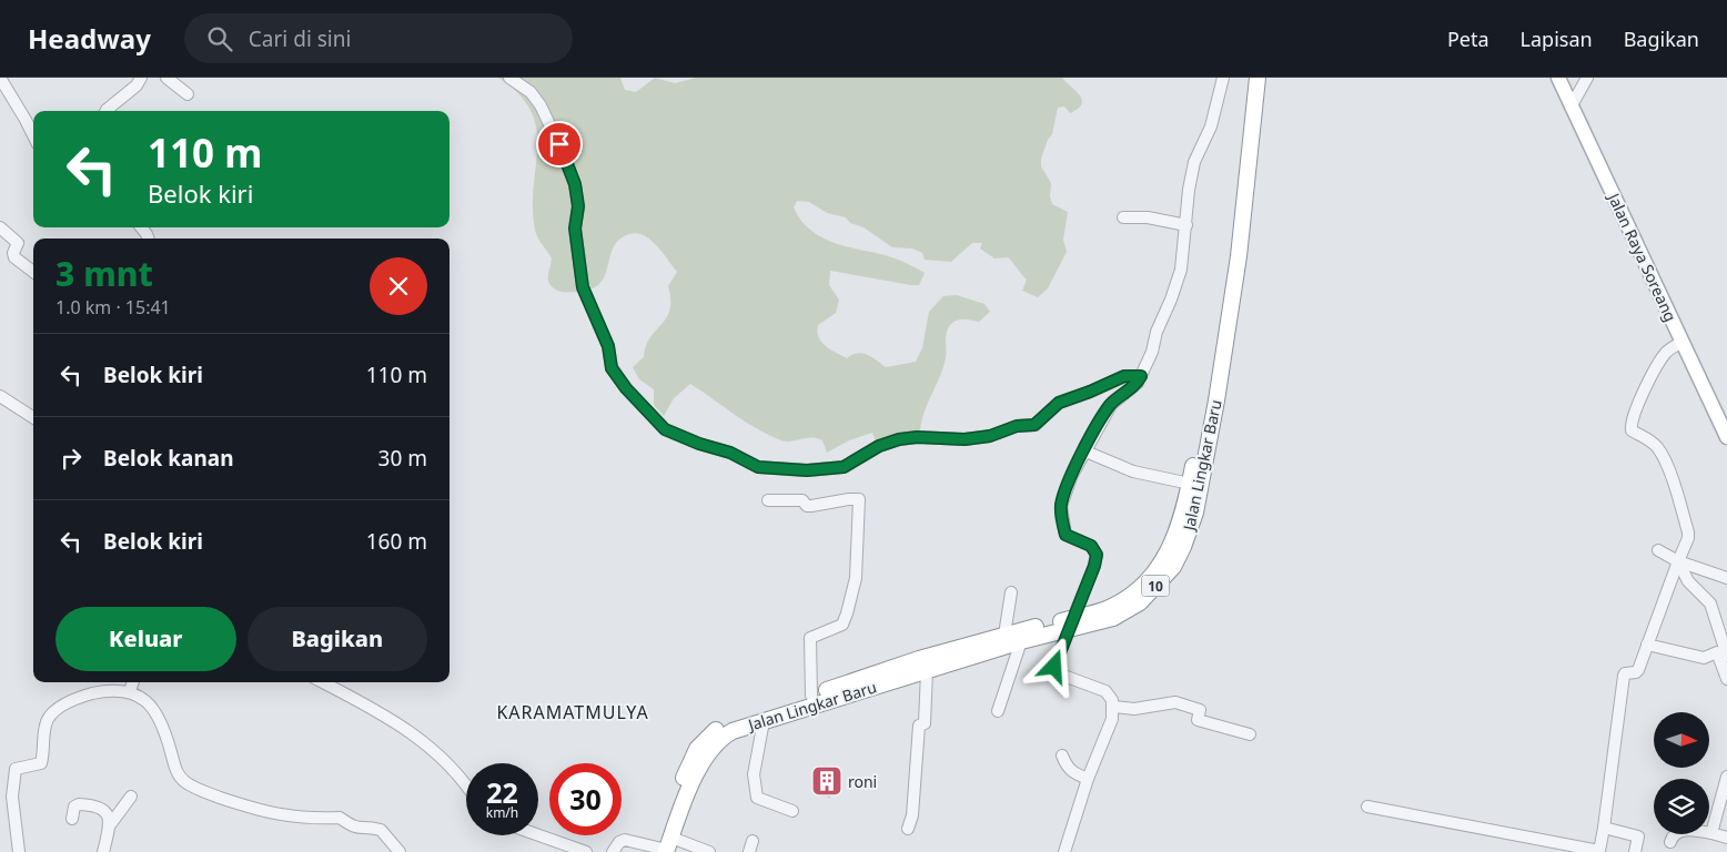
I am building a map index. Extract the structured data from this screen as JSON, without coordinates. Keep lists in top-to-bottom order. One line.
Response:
{"streets":{"highway":["Jalan Lingkar Baru","10"],"main road":["Jalan Raya Soreang"]},"districts":["KARAMATMULYA"],"places":{"building":["roni"]},"north":"right","page":{"header":"Headway","search":"Cari di sini","nav":["Peta","Lapisan","Bagikan"],"turn":["110 m","Belok kiri"],"heading":["3 mnt","1.0 km · 15:41"],"list":[{"name":"Belok kiri","value":"110 m"},{"name":"Belok kanan","value":"30 m"},{"name":"Belok kiri","value":"160 m"}],"buttons":["Keluar","Bagikan"],"speed":"22 km/h","limit":"30"}}
